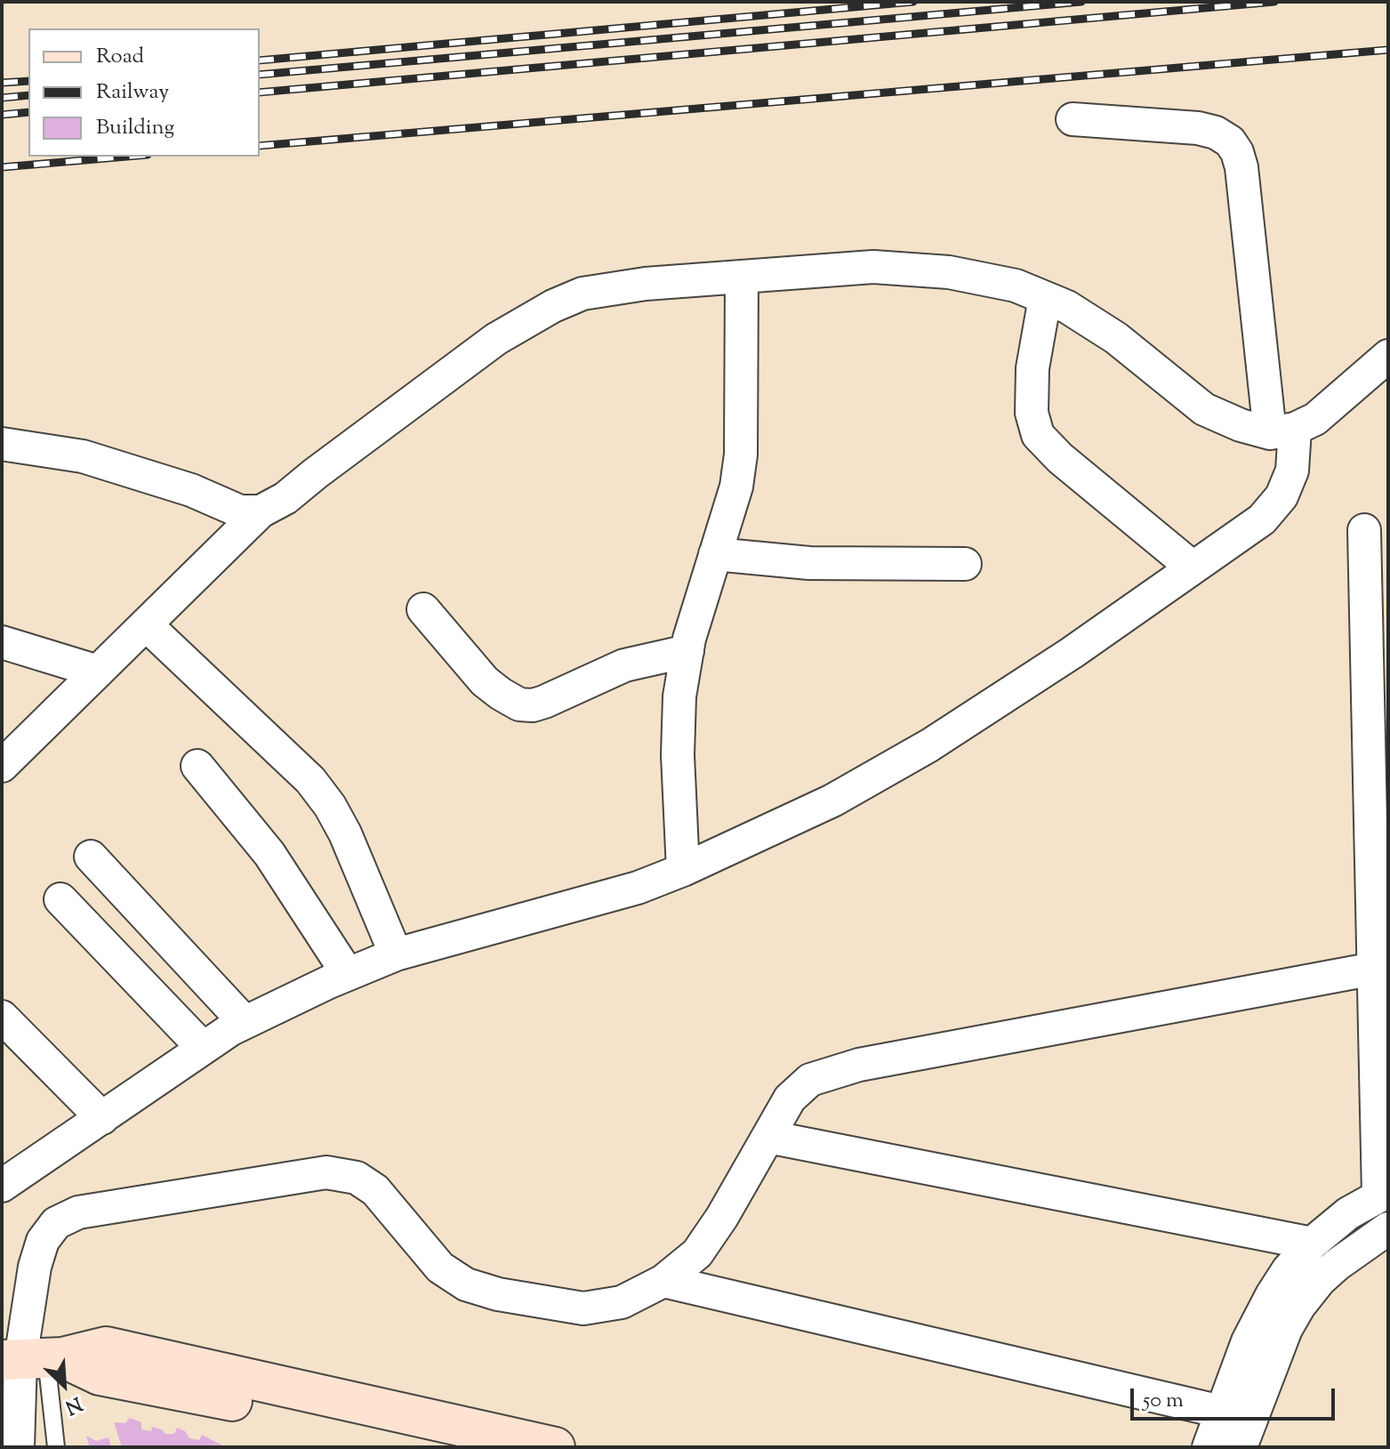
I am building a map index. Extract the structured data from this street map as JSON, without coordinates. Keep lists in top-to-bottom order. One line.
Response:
{"legend":["Road","Railway","Building"],"scale_bar":"50 m","north":"bottom right"}
